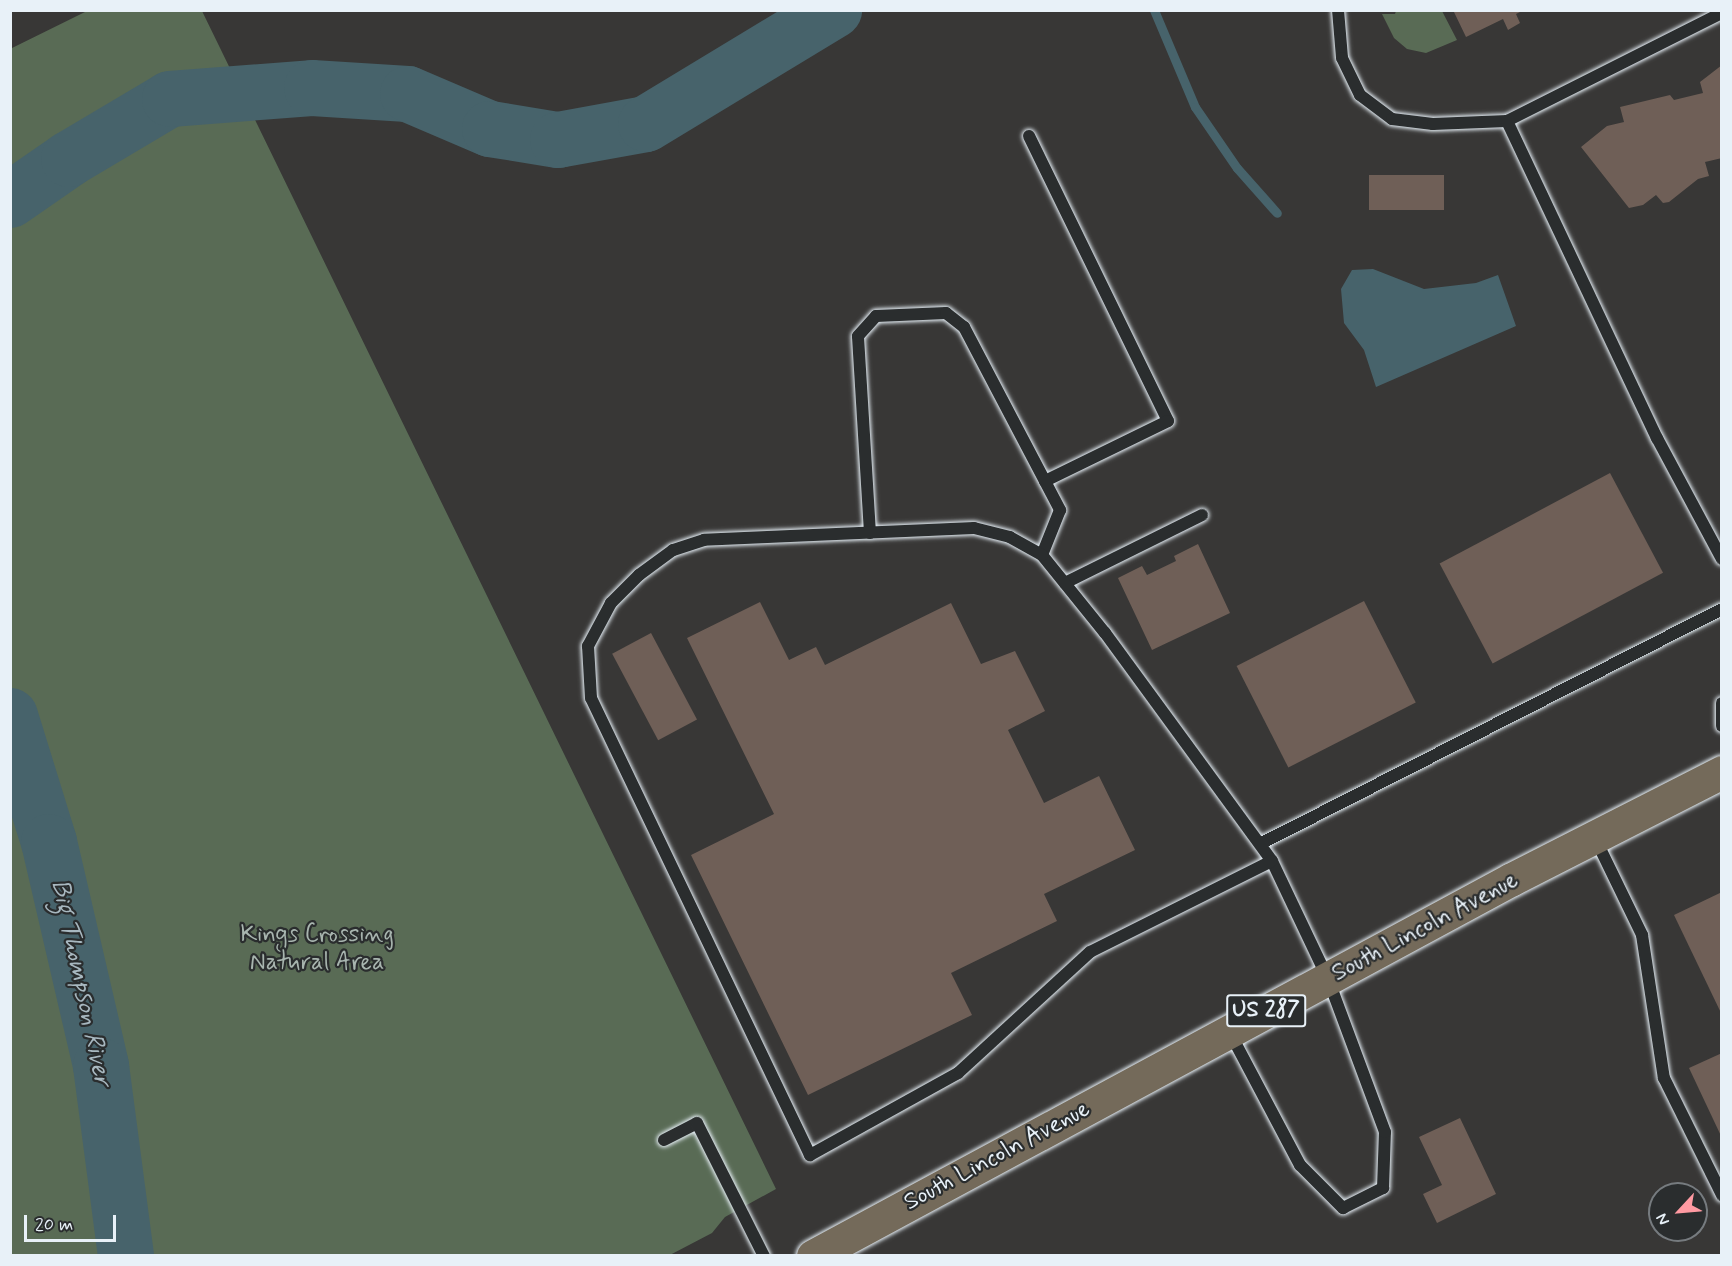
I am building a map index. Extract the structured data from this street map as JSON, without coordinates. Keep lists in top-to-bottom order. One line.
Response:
{"streets":{"highway":["South Lincoln Avenue","US 287"]},"water":["Big Thompson River"],"parks":["Kings Crossing Natural Area"],"scale_bar":"20 m","north":"bottom left"}
